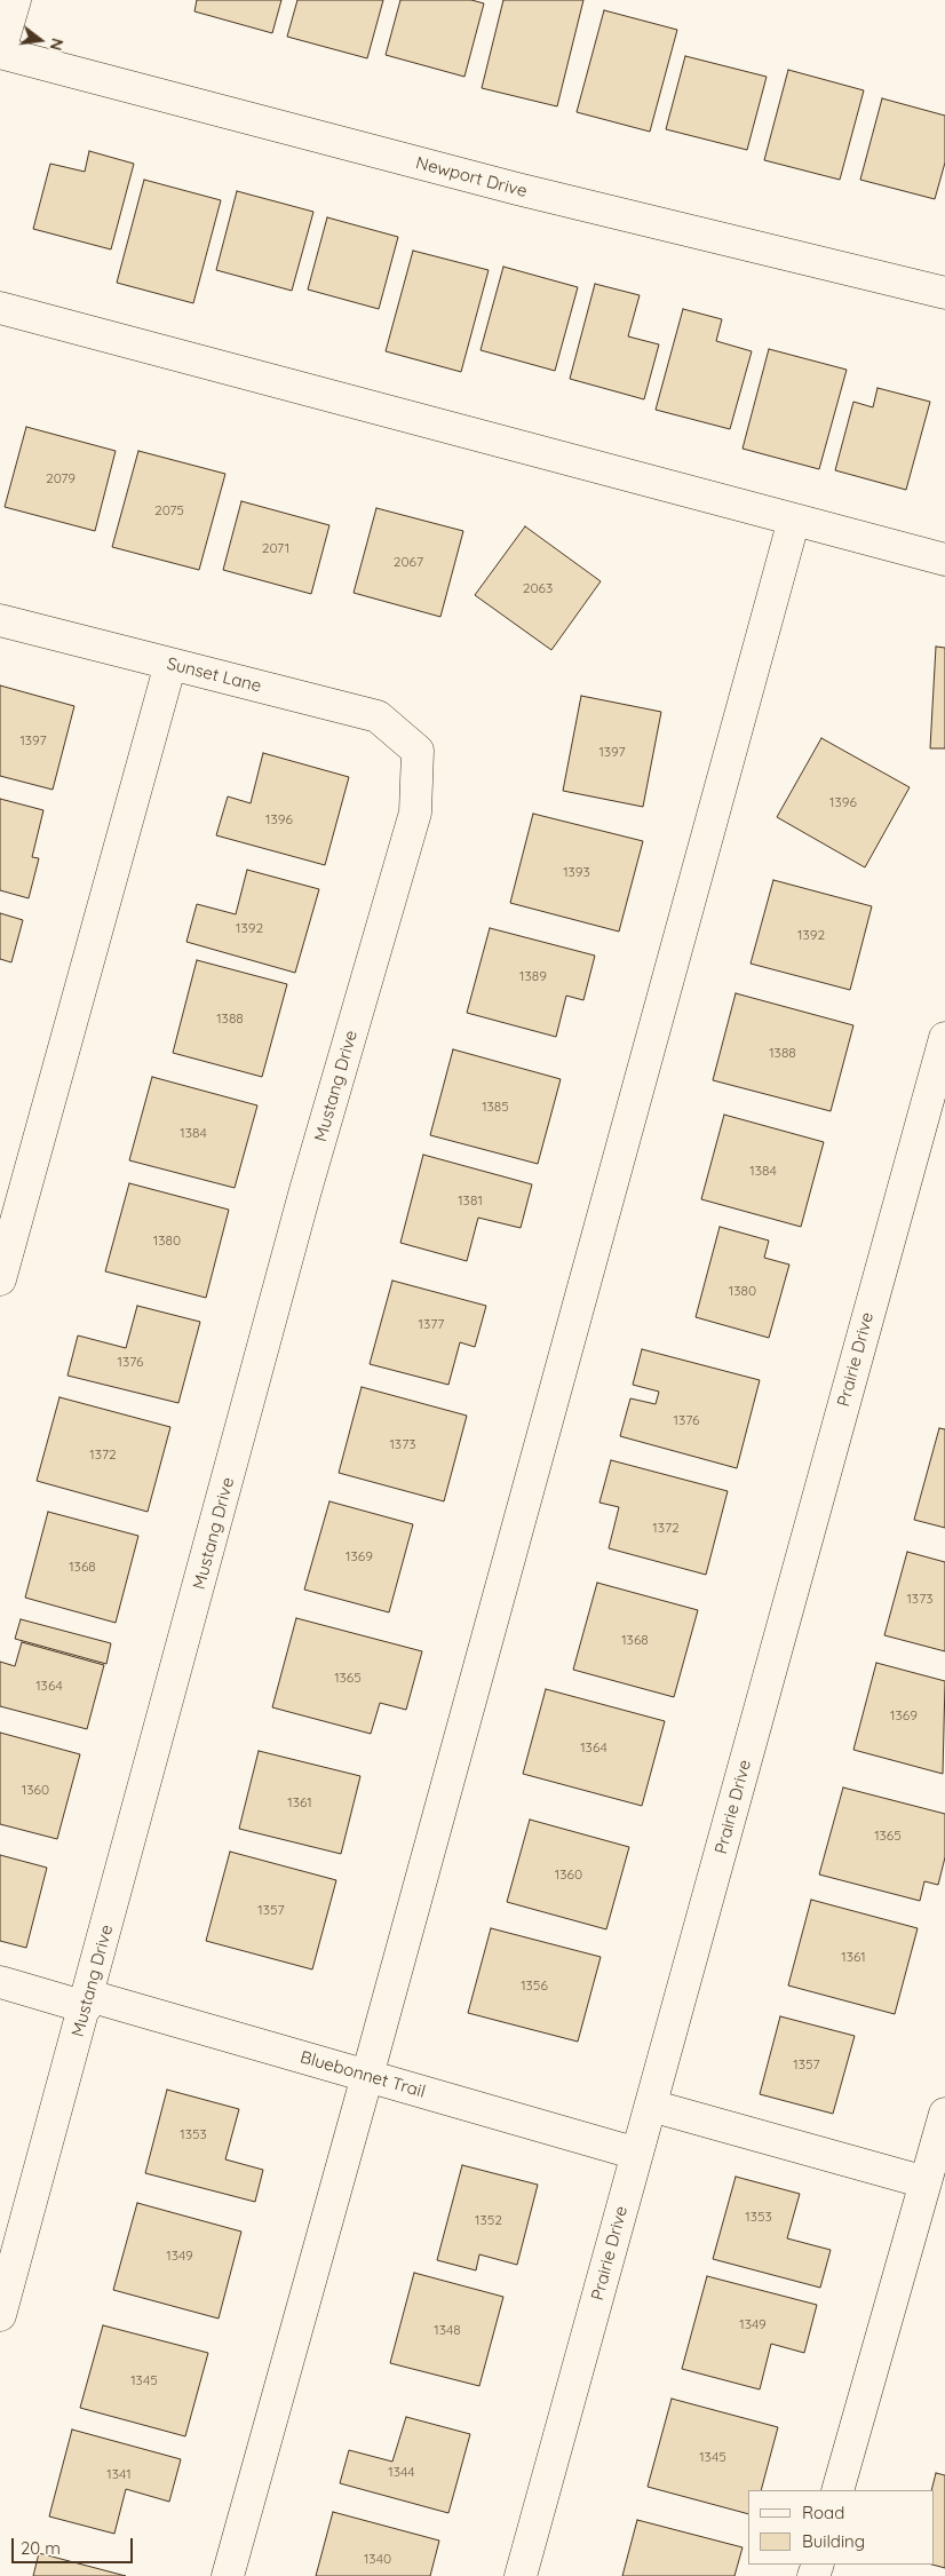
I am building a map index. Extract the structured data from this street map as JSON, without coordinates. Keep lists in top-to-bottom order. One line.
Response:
{"streets":{"street":["Newport Drive","Sunset Lane","Mustang Drive","Prairie Drive","Bluebonnet Trail"]},"crossings":[["Sunset Lane","Mustang Drive"],["Mustang Drive","Bluebonnet Trail"],["Prairie Drive","Bluebonnet Trail"]],"house_numbers":["2079","2075","2071","2067","2063","1397","1397","1396","1396","1393","1392","1392","1389","1388","1388","1385","1384","1384","1381","1380","1380","1377","1376","1376","1373","1372","1372","1369","1368","1373","1368","1365","1364","1369","1364","1360","1361","1365","1360","1357","1361","1356","1357","1353","1353","1352","1349","1349","1348","1345","1345","1344","1341","1340"],"legend":["Road","Building"],"scale_bar":"20 m","north":"right"}
